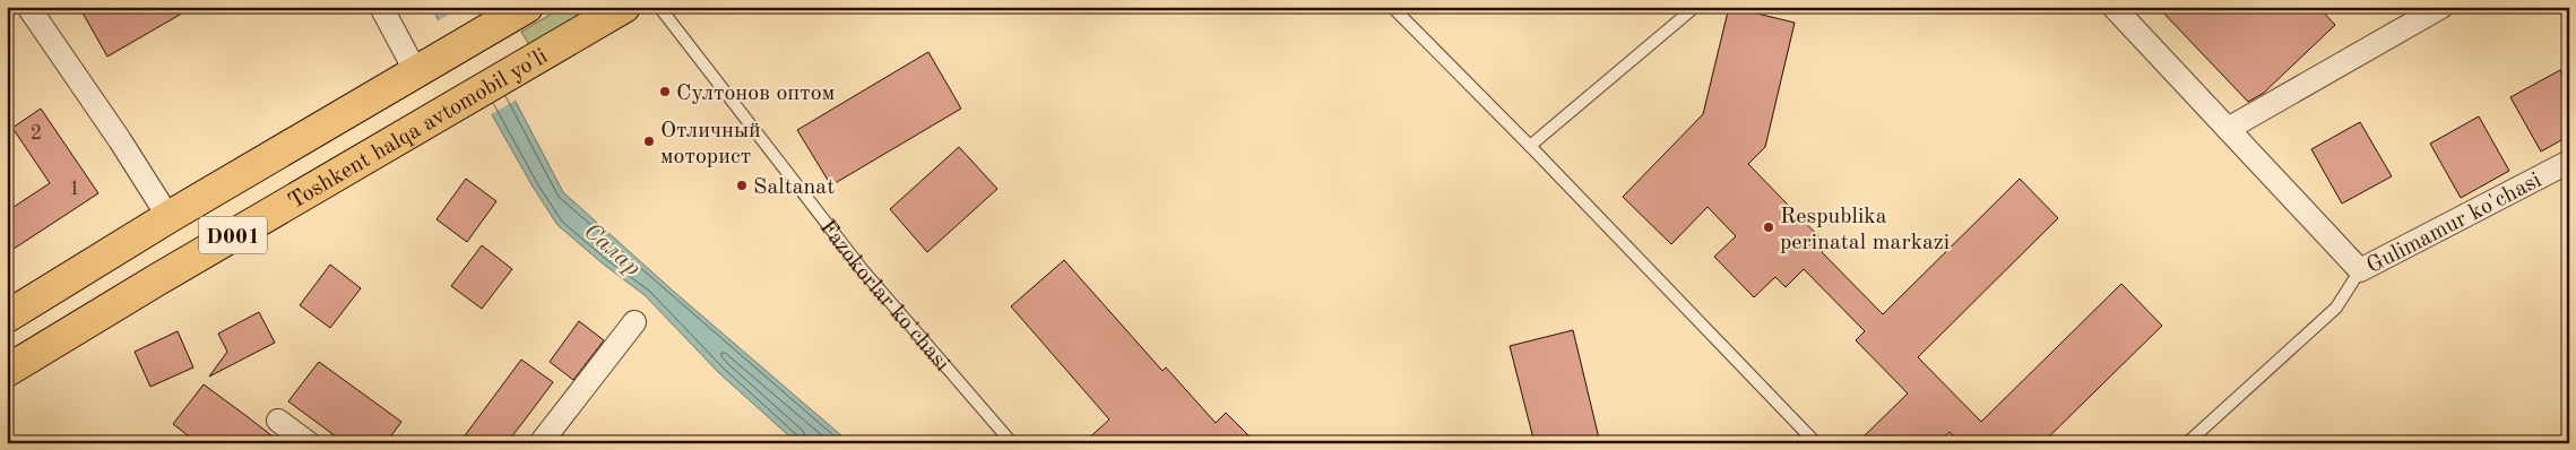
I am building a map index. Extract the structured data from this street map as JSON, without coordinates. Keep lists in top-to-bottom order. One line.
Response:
{"streets":{"highway":["Toshkent halqa avtomobil yo'li","D001"],"street":["Gulimamur ko'chasi"],"lane":["Fazokorlar ko'chasi"]},"water":["Салар"],"places":["Султонов оптом","Отличный моторист","Saltanat","Respublika perinatal markazi"],"house_numbers":["2","1"]}
